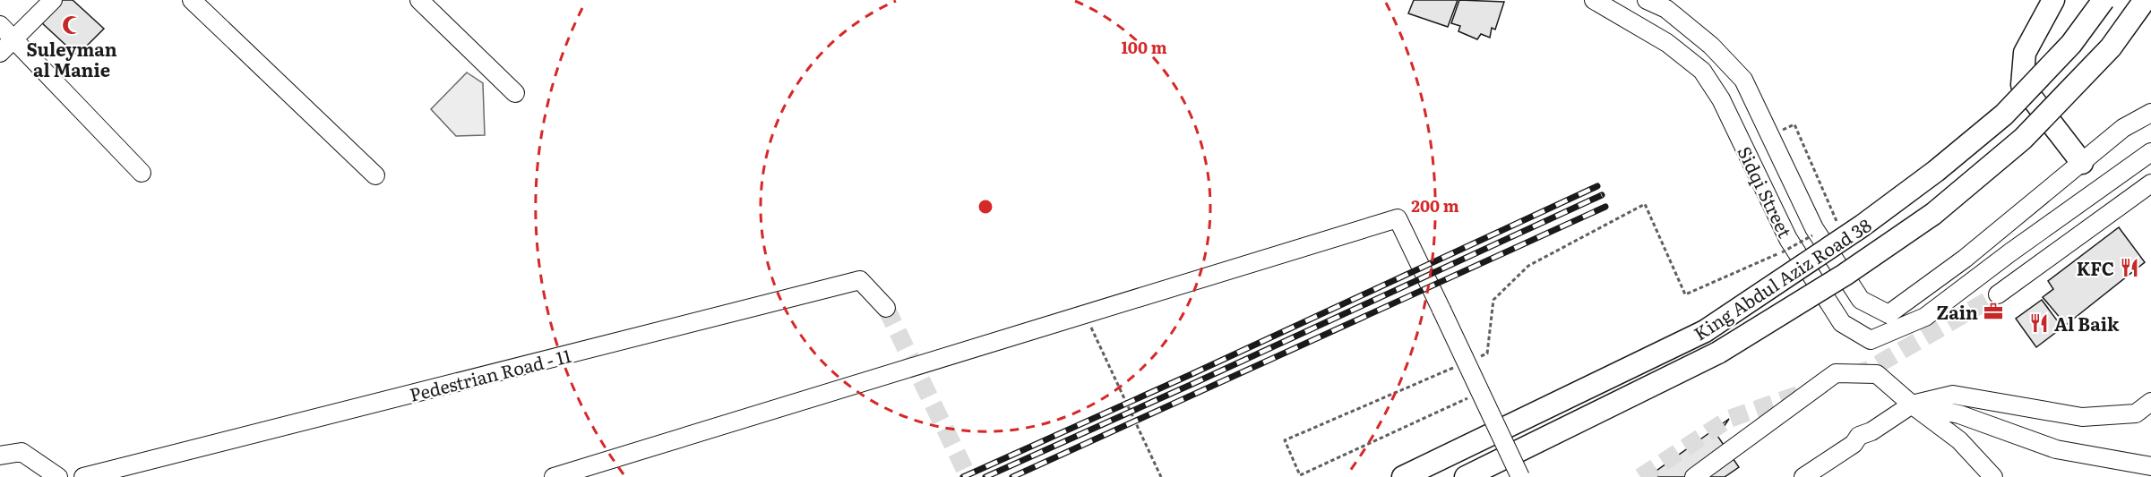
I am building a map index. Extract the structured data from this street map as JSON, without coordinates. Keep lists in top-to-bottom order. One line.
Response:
{"streets":{"main road":["King Abdul Aziz Road 38"],"street":["Sidqi Street","Pedestrian Road - 11"]},"places":{"mosque":["Suleyman al Manie"],"restaurant":["KFC","Al Baik"],"office":["Zain"]},"rings":["100 m","200 m"]}
